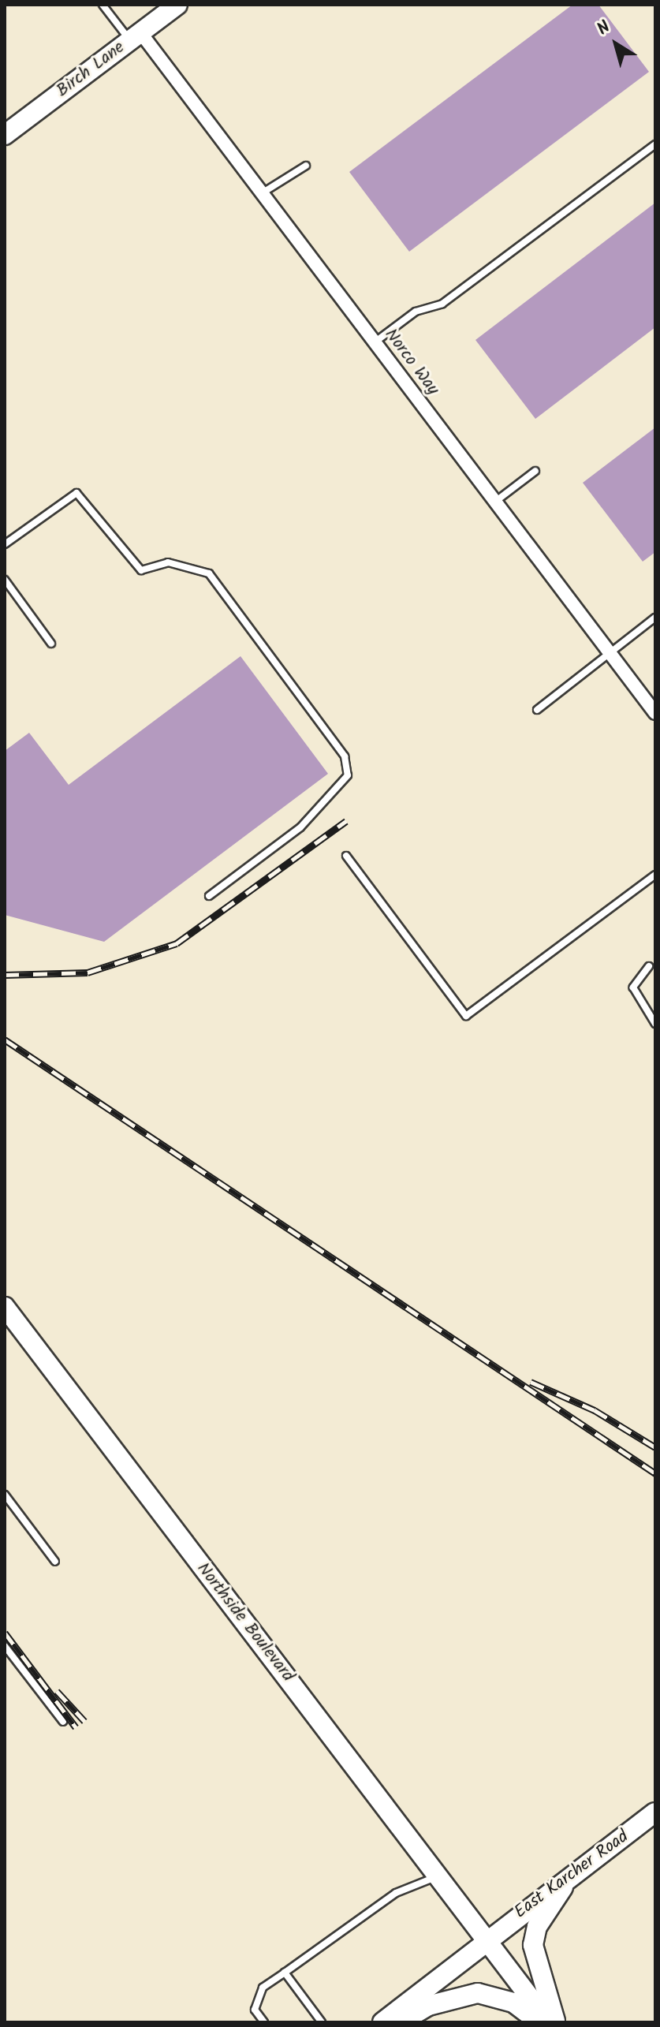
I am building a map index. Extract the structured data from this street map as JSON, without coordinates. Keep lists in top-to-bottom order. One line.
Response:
{"streets":{"main road":["Birch Lane","Northside Boulevard","East Karcher Road"],"street":["Norco Way"]},"crossings":[["Birch Lane","Norco Way"],["Northside Boulevard","East Karcher Road"]],"north":"top left"}
